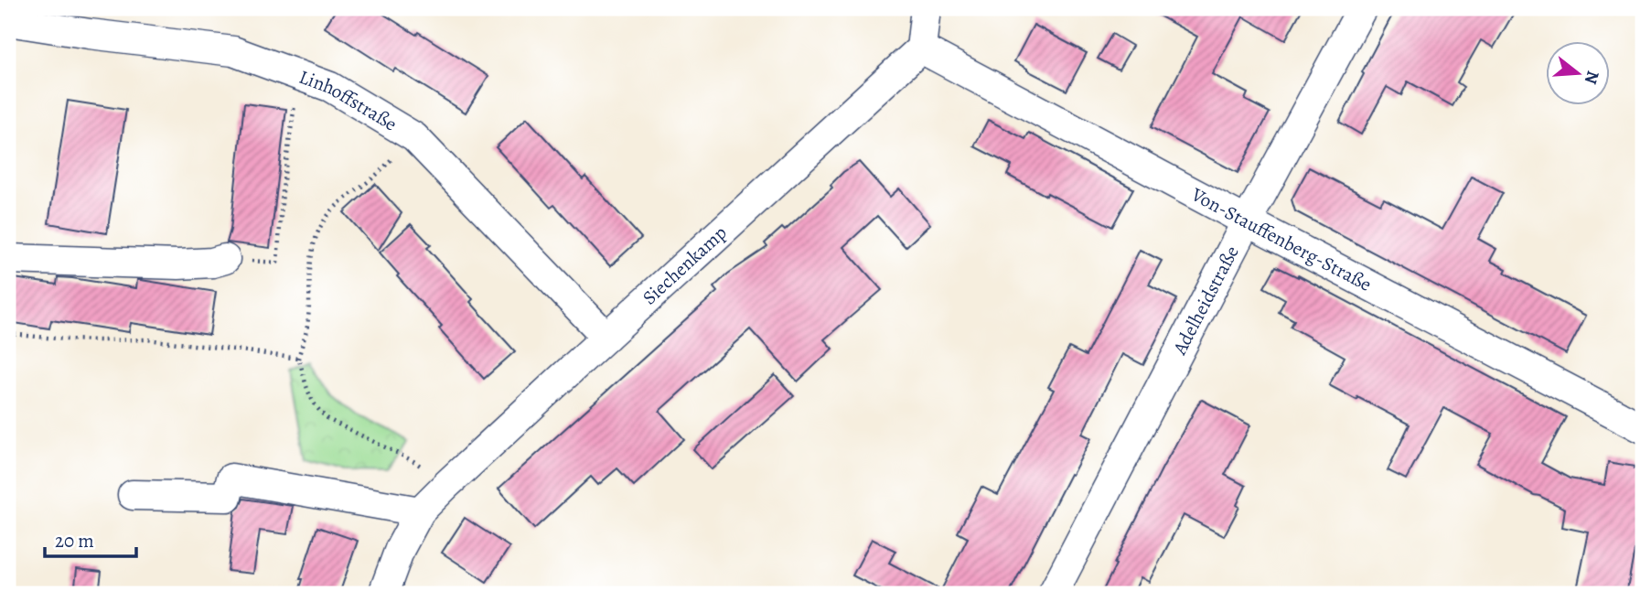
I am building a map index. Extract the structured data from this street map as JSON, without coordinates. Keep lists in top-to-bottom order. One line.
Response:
{"streets":{"street":["Linhoffstraße","Von-Stauffenberg-Straße","Siechenkamp","Adelheidstraße"]},"crossings":[["Linhoffstraße","Siechenkamp"],["Von-Stauffenberg-Straße","Siechenkamp"],["Von-Stauffenberg-Straße","Adelheidstraße"]],"scale_bar":"20 m","north":"right"}
